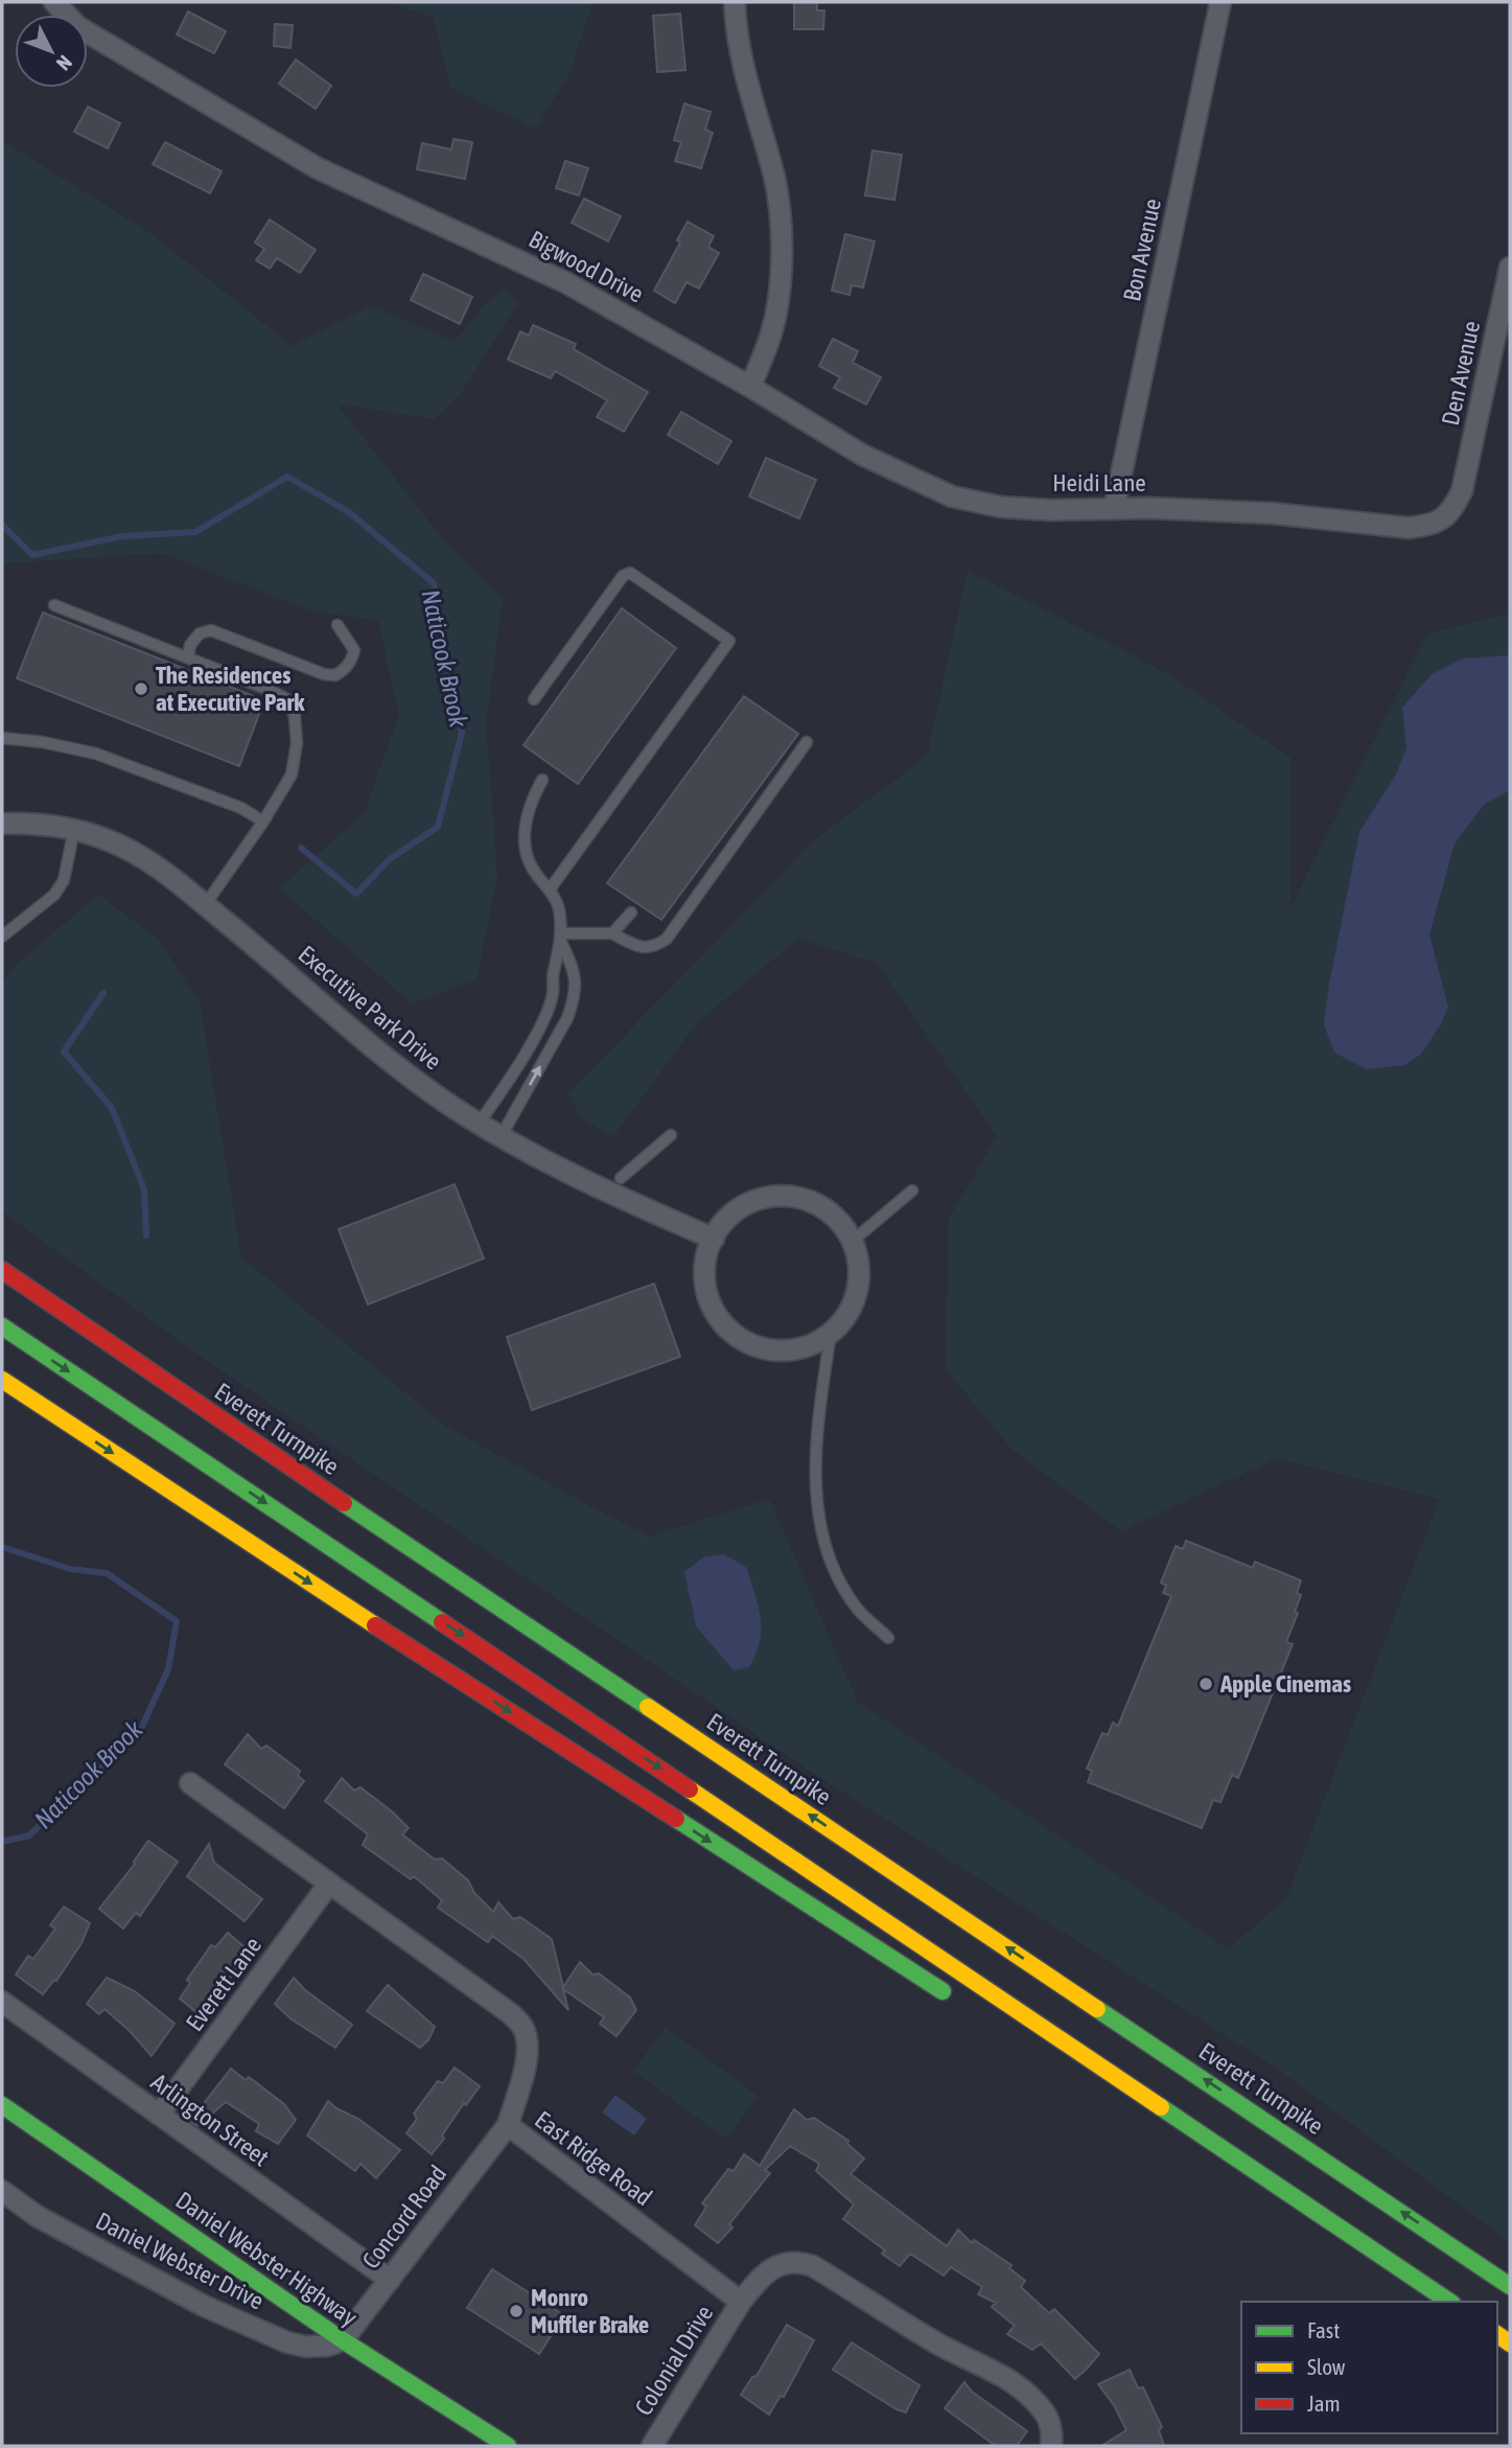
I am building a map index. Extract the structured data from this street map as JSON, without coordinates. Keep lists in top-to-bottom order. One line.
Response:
{"streets":{"main road":["Everett Turnpike","Daniel Webster Highway"],"street":["Bon Avenue","Bigwood Drive","Den Avenue","Heidi Lane","Executive Park Drive","Everett Lane","Arlington Street","East Ridge Road","Concord Road","Daniel Webster Drive","Colonial Drive"]},"crossings":[["Bon Avenue","Heidi Lane"],["Bigwood Drive","Heidi Lane"],["Den Avenue","Heidi Lane"],["Everett Lane","Arlington Street"],["Everett Lane","East Ridge Road"],["Arlington Street","Concord Road"],["East Ridge Road","Concord Road"],["East Ridge Road","Colonial Drive"],["Concord Road","Daniel Webster Highway"],["Concord Road","Daniel Webster Drive"],["Daniel Webster Highway","Daniel Webster Drive"]],"water":["Naticook Brook"],"places":["The Residences at Executive Park","Apple Cinemas","Monro Muffler Brake"],"legend":["Fast","Slow","Jam"],"north":"bottom right"}
